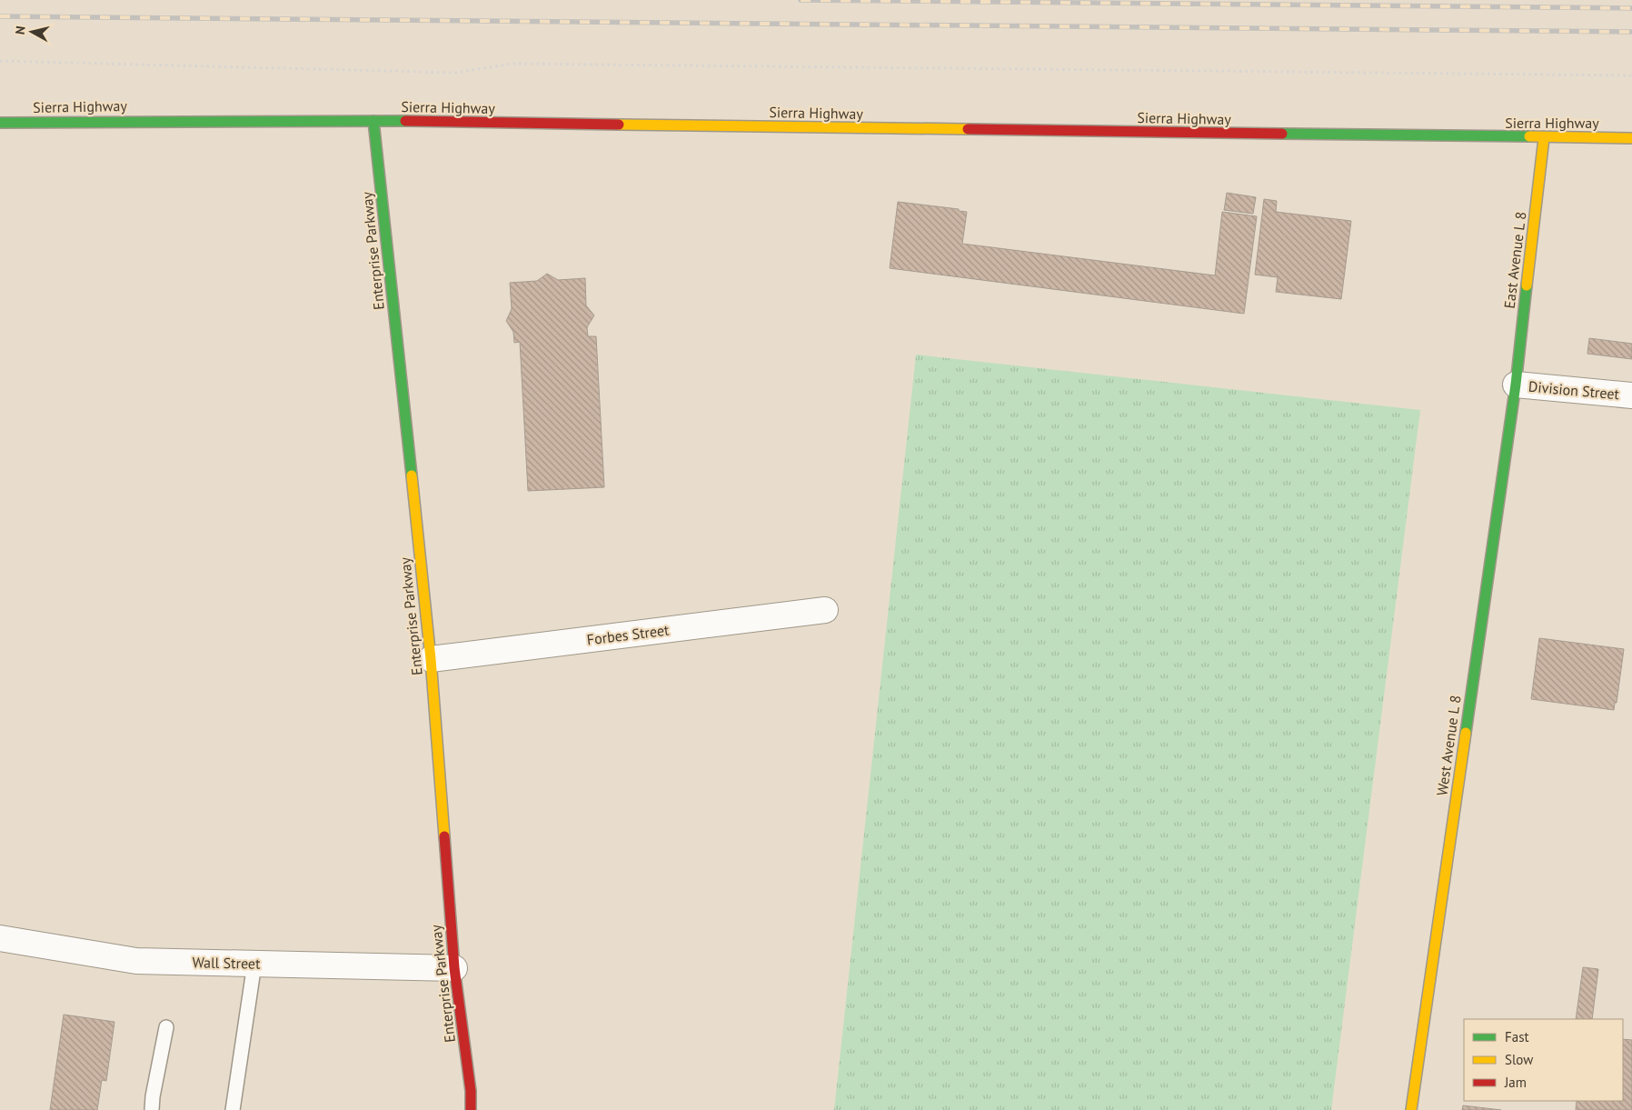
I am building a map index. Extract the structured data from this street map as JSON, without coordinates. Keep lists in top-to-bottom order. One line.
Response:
{"streets":{"street":["Sierra Highway","Enterprise Parkway","East Avenue L 8","Division Street","Forbes Street","West Avenue L 8","Wall Street"]},"crossings":[["Sierra Highway","Enterprise Parkway"],["Sierra Highway","East Avenue L 8"],["Enterprise Parkway","Forbes Street"],["Enterprise Parkway","Wall Street"],["East Avenue L 8","Division Street"],["East Avenue L 8","West Avenue L 8"],["Division Street","West Avenue L 8"]],"legend":["Fast","Slow","Jam"],"north":"left"}
